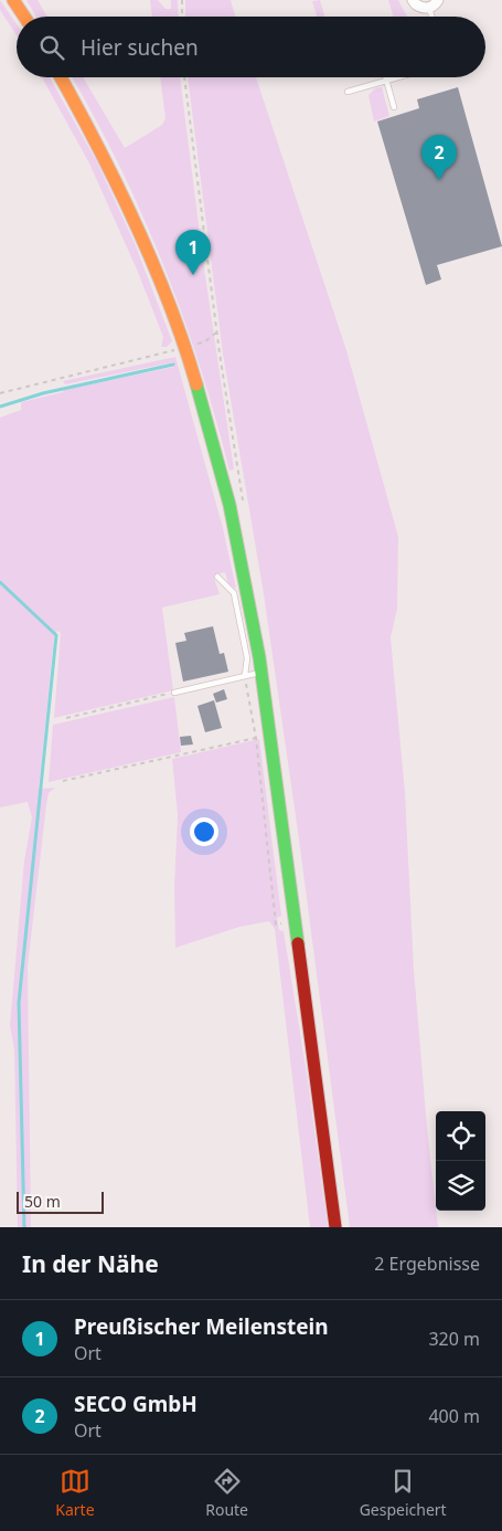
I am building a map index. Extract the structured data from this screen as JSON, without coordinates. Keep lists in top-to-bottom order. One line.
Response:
{"scale_bar":"50 m","page":{"search":"Hier suchen","pins":["2","1"],"scale":"50 m","heading":["In der Nähe","2 Ergebnisse"],"list":[{"mark":"1","name":"Preußischer Meilenstein","note":"Ort","value":"320 m"},{"mark":"2","name":"SECO GmbH","note":"Ort","value":"400 m"}],"nav":["Karte","Route","Gespeichert"]}}
